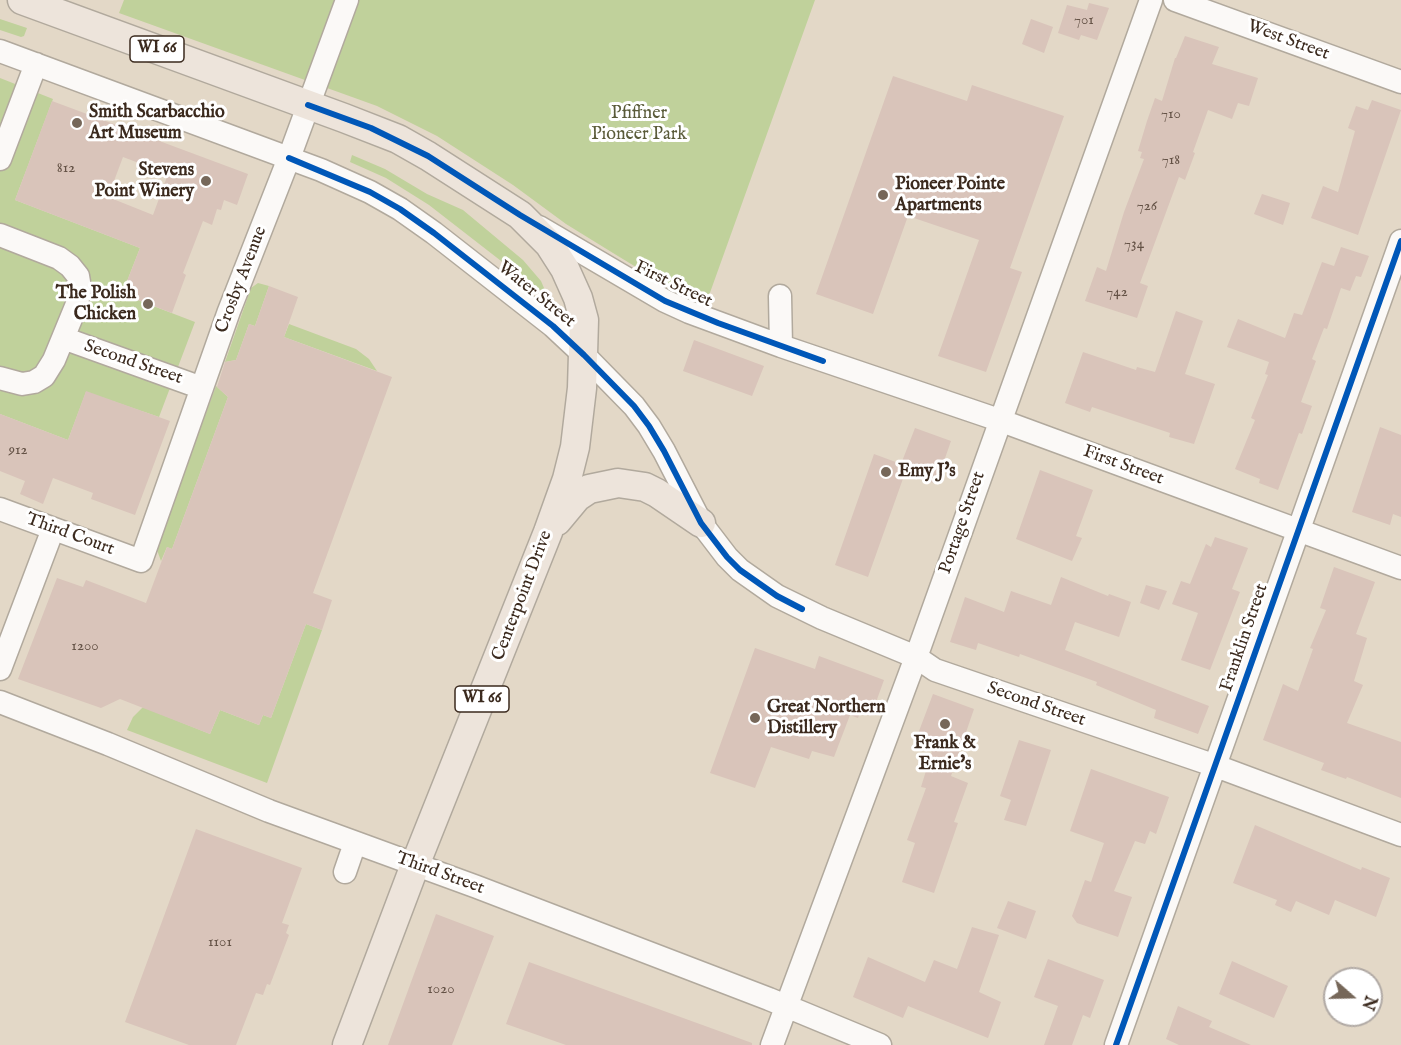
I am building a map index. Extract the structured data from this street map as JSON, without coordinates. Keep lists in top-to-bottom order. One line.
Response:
{"streets":{"main road":["WI 66","Centerpoint Drive"],"street":["West Street","Crosby Avenue","First Street","Water Street","Second Street","Portage Street","Third Court","Franklin Street","Third Street"]},"crossings":[["WI 66","Crosby Avenue"],["WI 66","First Street"],["WI 66","Centerpoint Drive"],["Crosby Avenue","Water Street"],["Crosby Avenue","Second Street"],["Crosby Avenue","Third Court"],["First Street","Portage Street"],["First Street","Centerpoint Drive"],["First Street","Franklin Street"],["Water Street","Second Street"],["Water Street","Centerpoint Drive"],["Second Street","Portage Street"],["Second Street","Franklin Street"],["Portage Street","Third Street"],["Centerpoint Drive","Third Street"]],"parks":["Pfiffner Pioneer Park"],"places":["Smith Scarbacchio Art Museum","Stevens Point Winery","Pioneer Pointe Apartments","The Polish Chicken","Emy J's","Great Northern Distillery","Frank & Ernie's"],"house_numbers":["701","710","718","812","726","734","742","912","1200","1101","1020"],"north":"right"}
